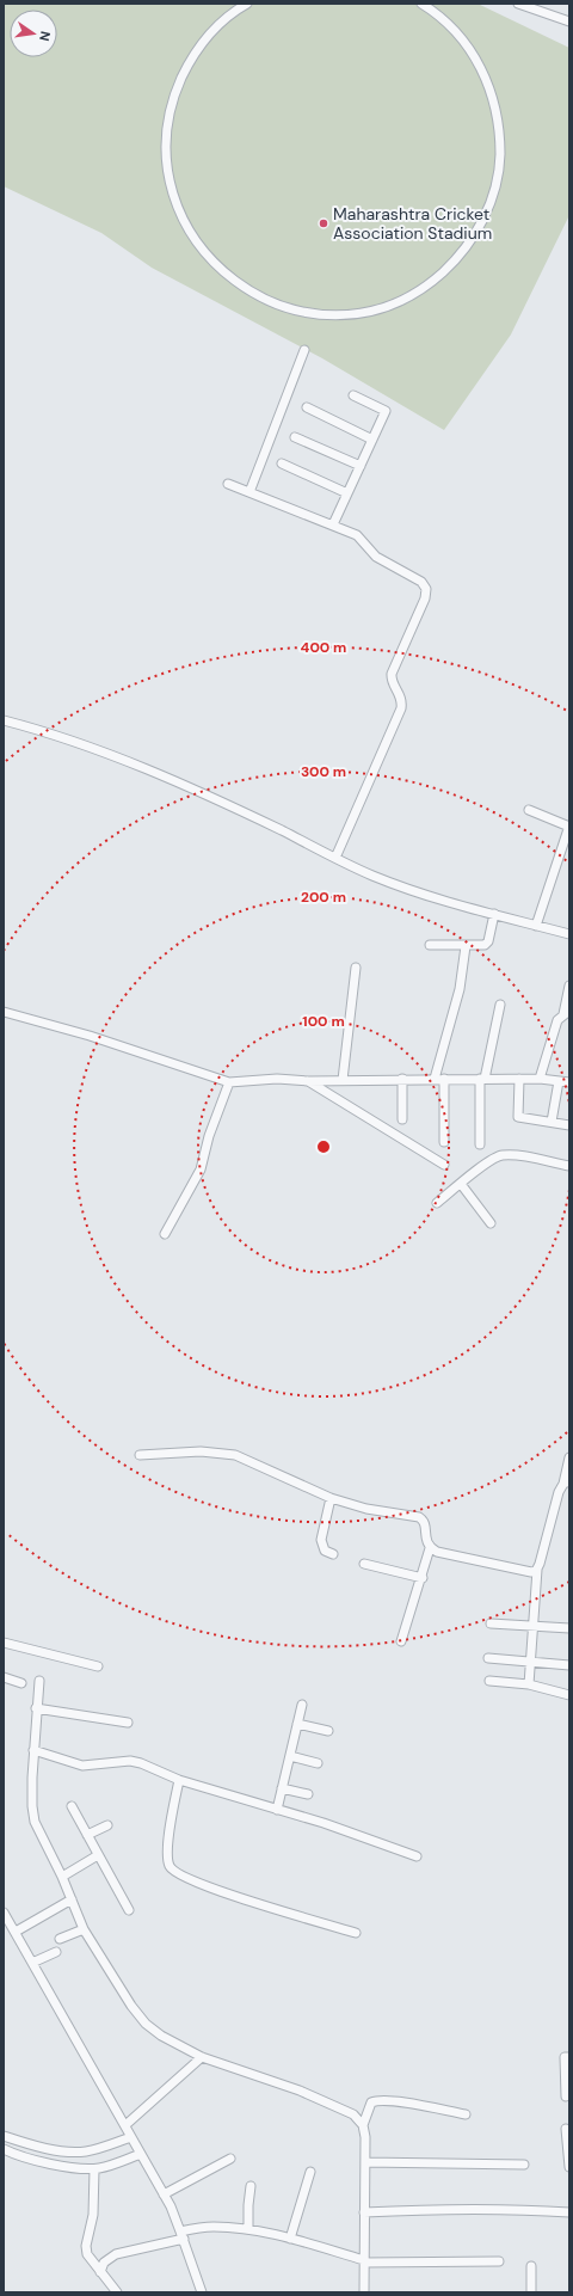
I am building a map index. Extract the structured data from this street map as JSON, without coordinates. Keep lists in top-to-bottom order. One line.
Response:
{"places":["Maharashtra Cricket Association Stadium"],"north":"right","rings":["400 m","300 m","200 m","100 m"]}
